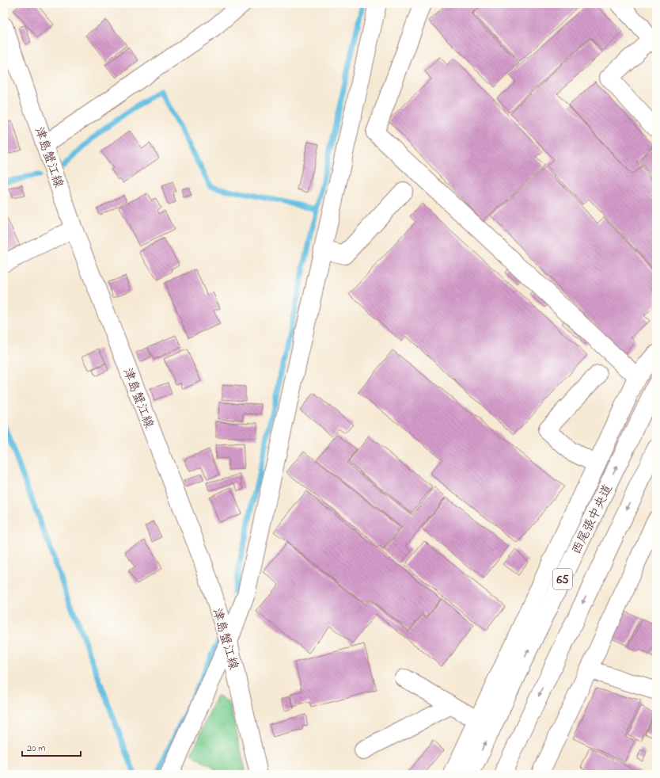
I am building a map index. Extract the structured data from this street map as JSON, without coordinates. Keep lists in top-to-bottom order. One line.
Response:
{"streets":{"street":["津島蟹江線","西尾張中央道","65"]},"scale_bar":"20 m"}
